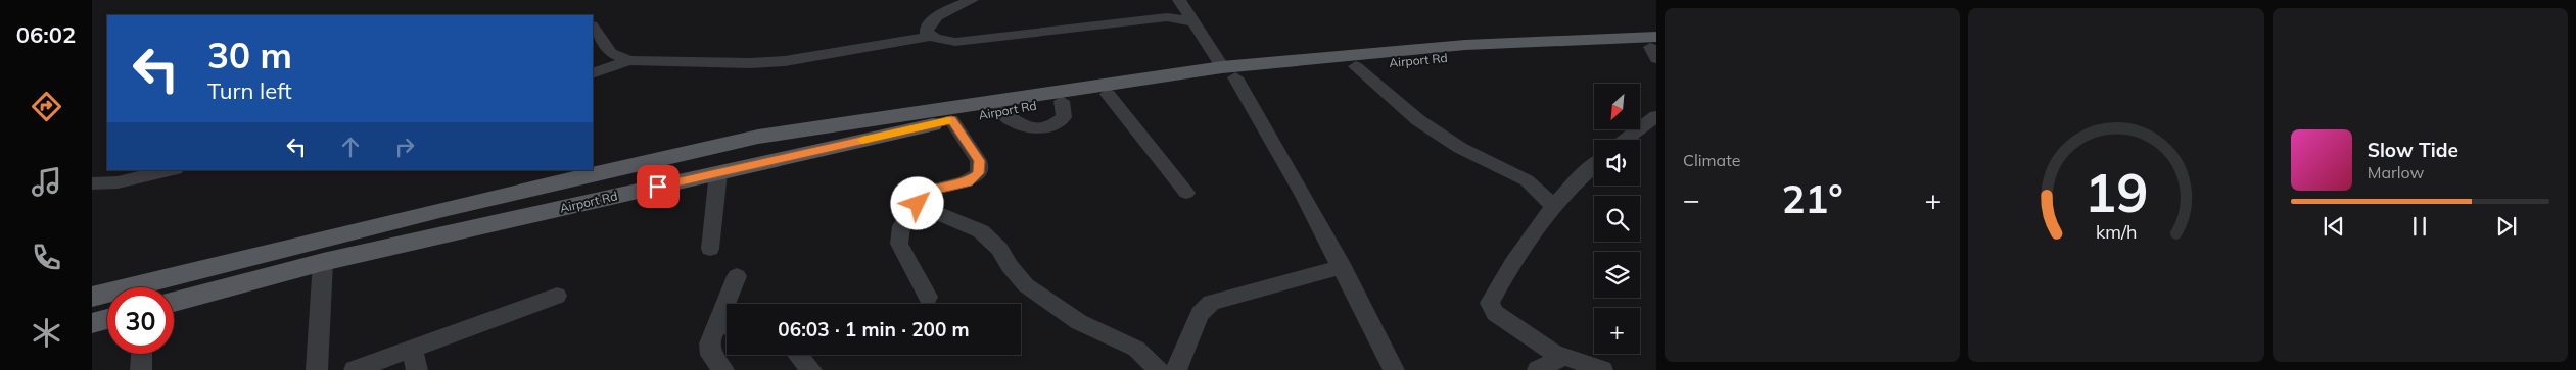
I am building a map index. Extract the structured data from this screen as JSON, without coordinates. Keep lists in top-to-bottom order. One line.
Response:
{"streets":{"main road":["Airport Rd"]},"north":"bottom left","page":{"tabs":"06:02","tile":"Climate","turn":["30 m","Turn left"],"map_buttons":"+","song":["Slow Tide","Marlow"],"heat":["−","21°","+"],"limit":"30","trip":"06:03 · 1 min · 200 m","gauge":["19","km/h"]}}
